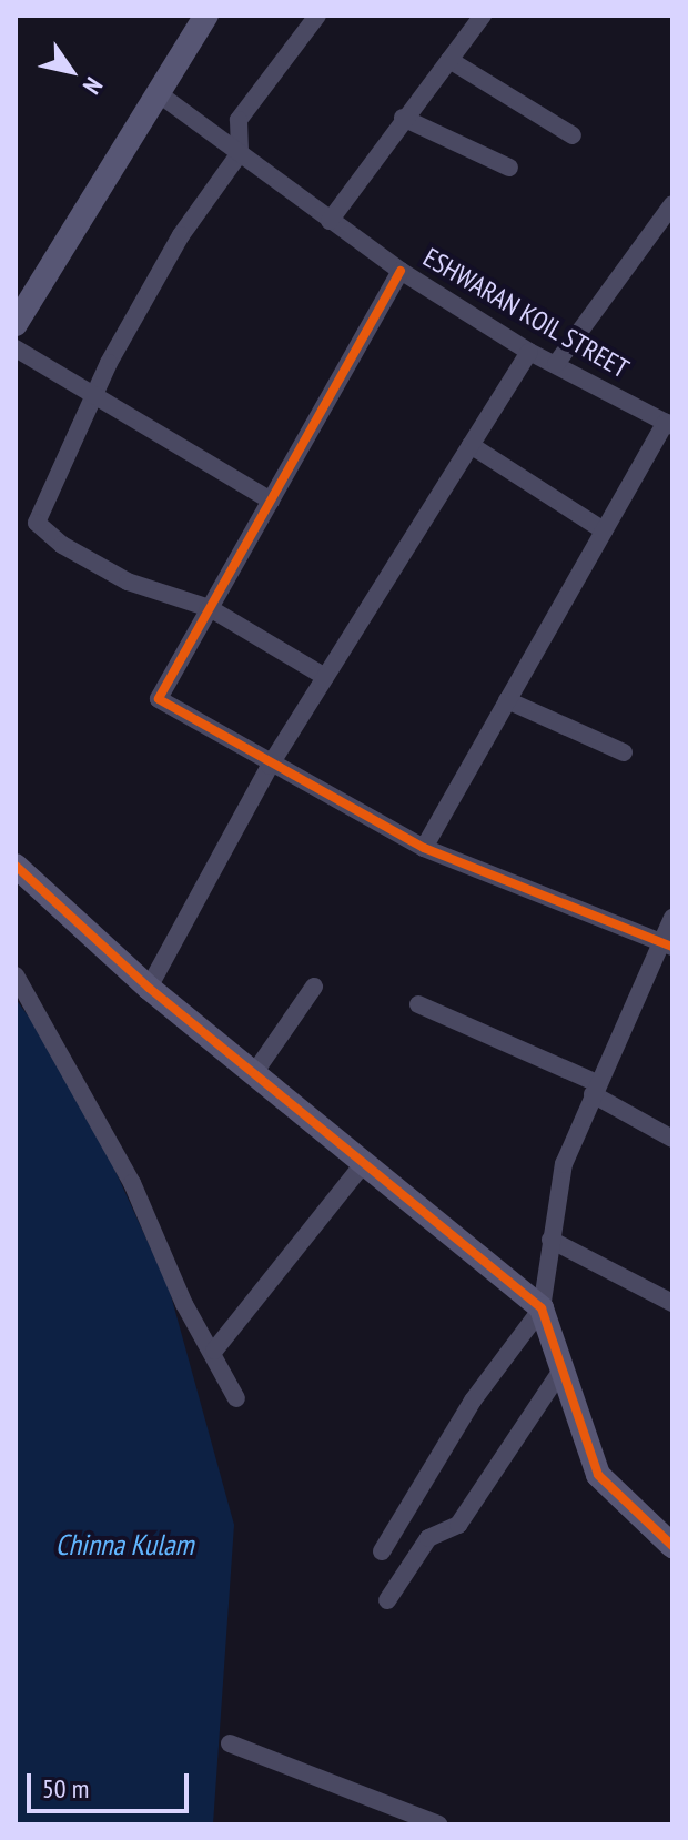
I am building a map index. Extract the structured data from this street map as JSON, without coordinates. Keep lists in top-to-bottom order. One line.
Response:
{"streets":{"street":["ESHWARAN KOIL STREET"]},"water":["Chinna Kulam"],"scale_bar":"50 m","north":"bottom right"}
